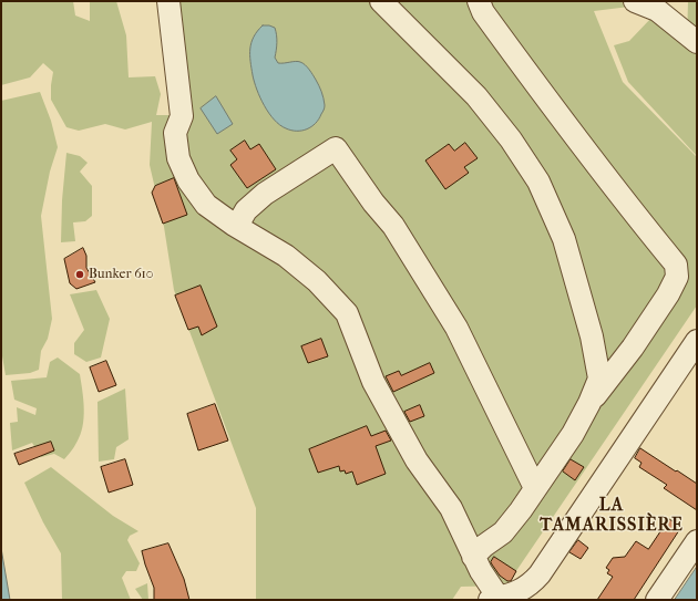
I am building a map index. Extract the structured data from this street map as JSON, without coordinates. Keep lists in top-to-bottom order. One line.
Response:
{"districts":["LA TAMARISSIÈRE"],"places":["Bunker 610"]}
